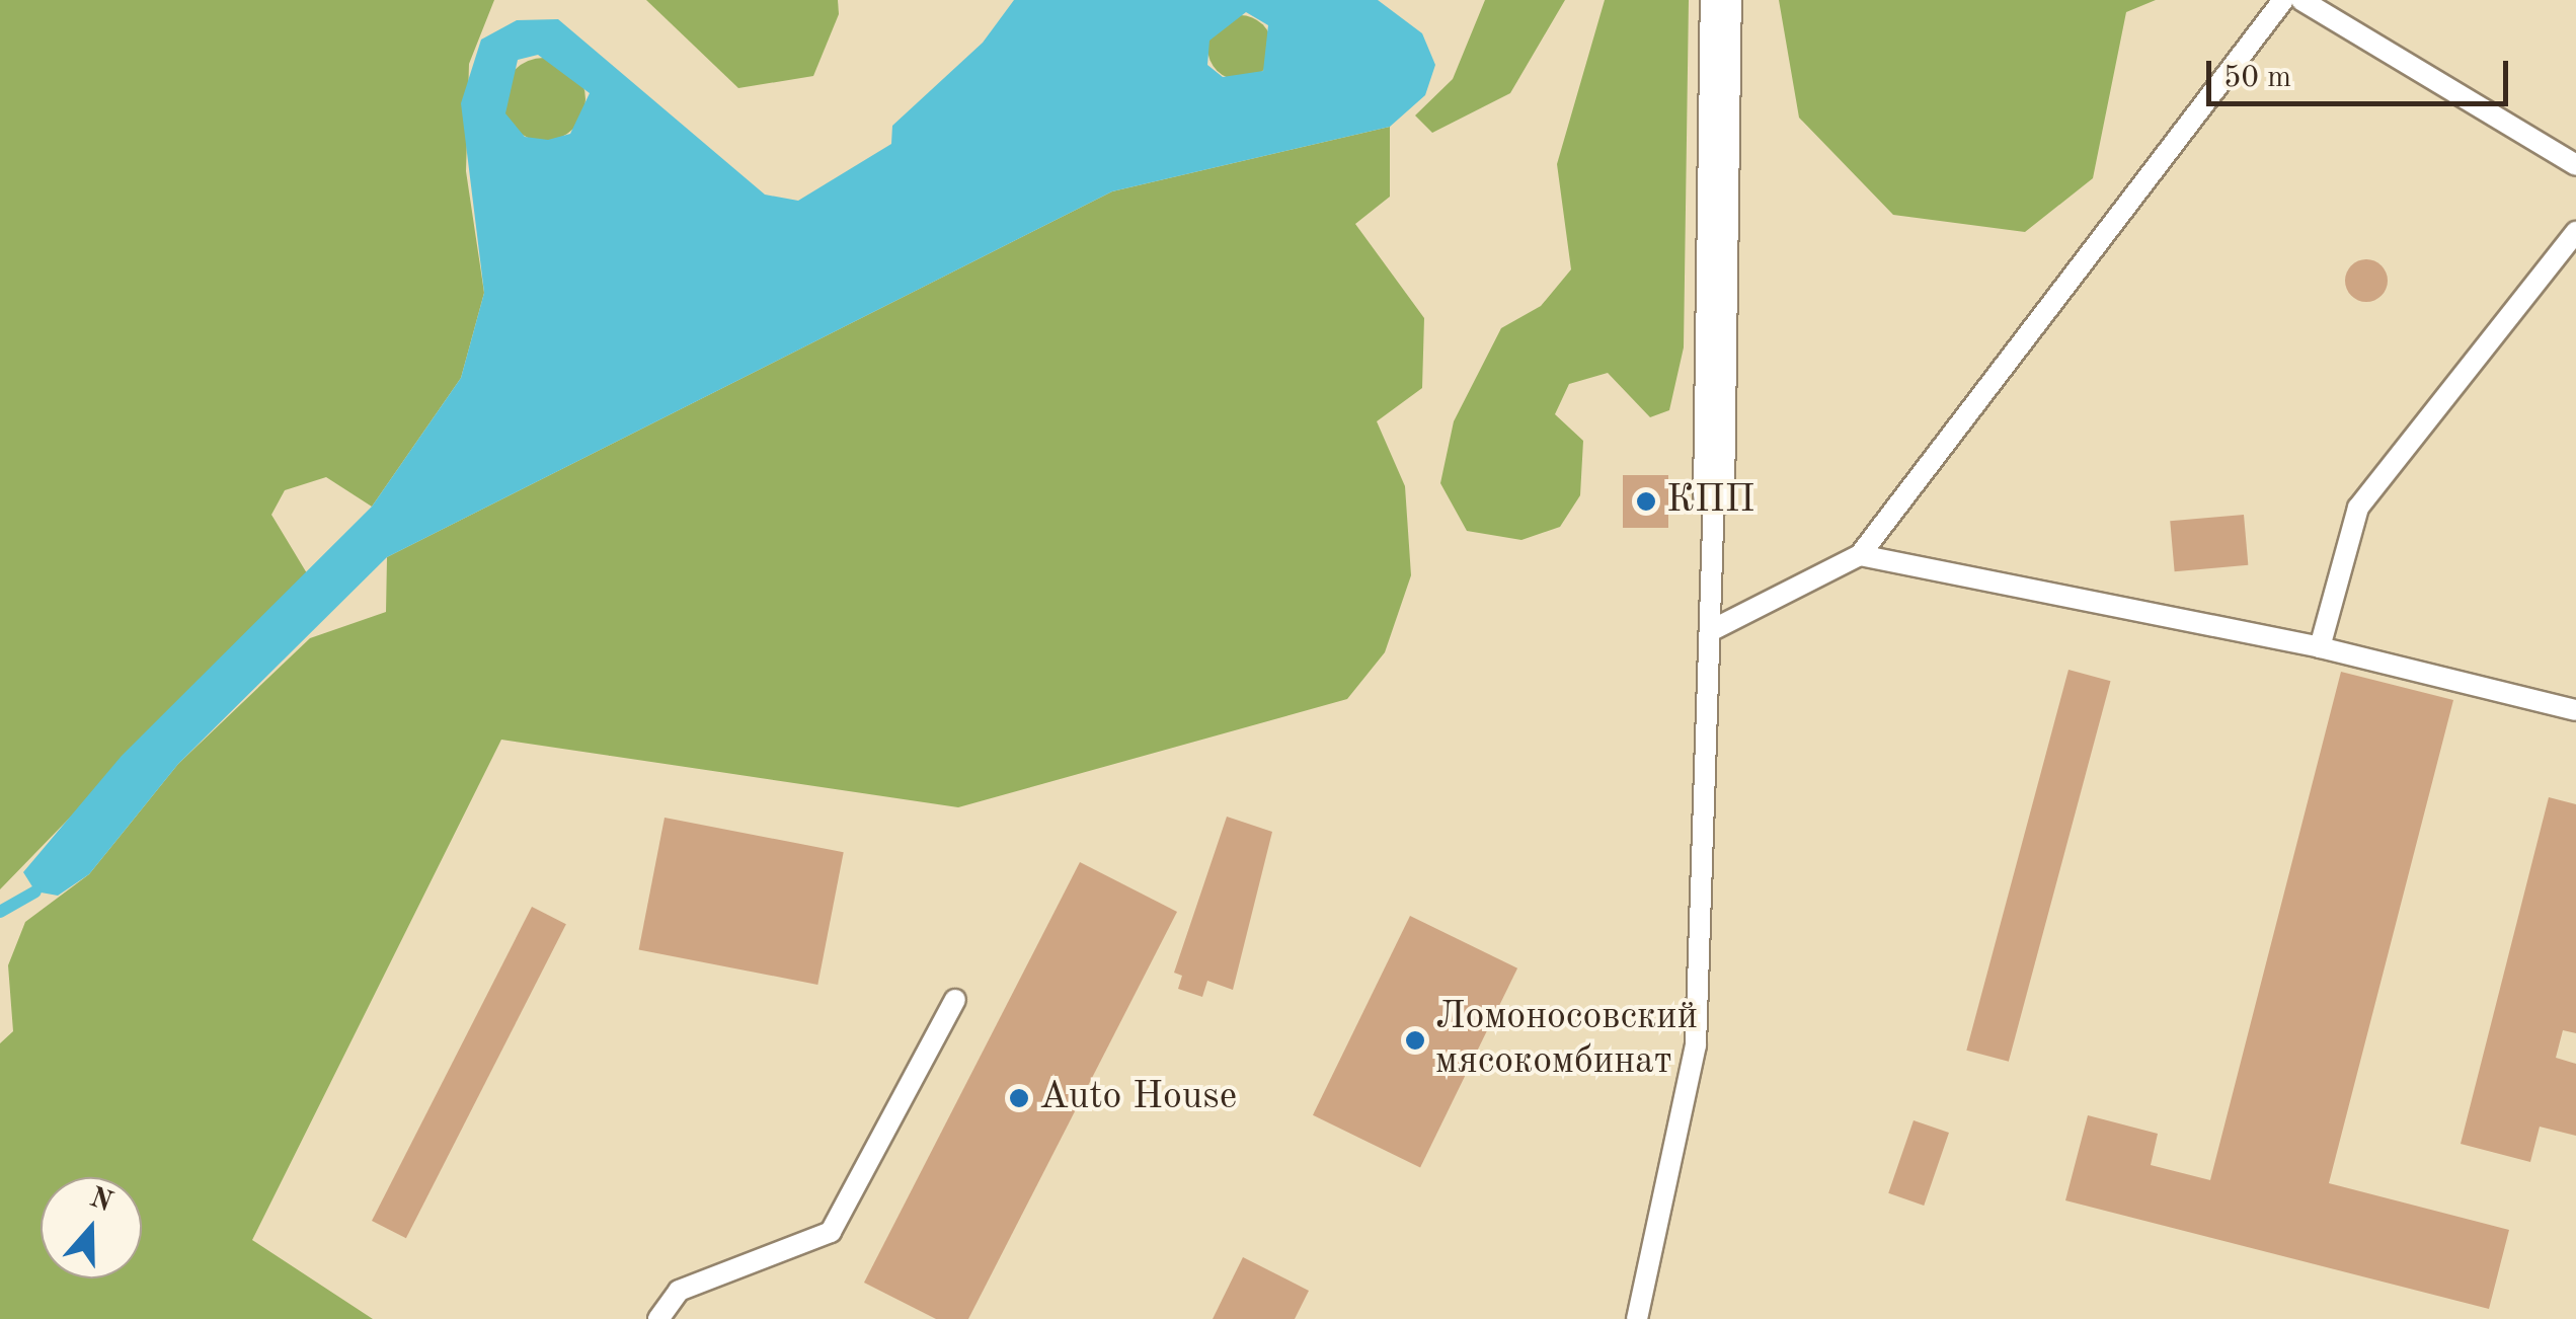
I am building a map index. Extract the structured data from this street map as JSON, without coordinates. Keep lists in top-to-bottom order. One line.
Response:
{"places":["КПП","Ломоносовский мясокомбинат","Auto House"],"scale_bar":"50 m","north":"top"}
